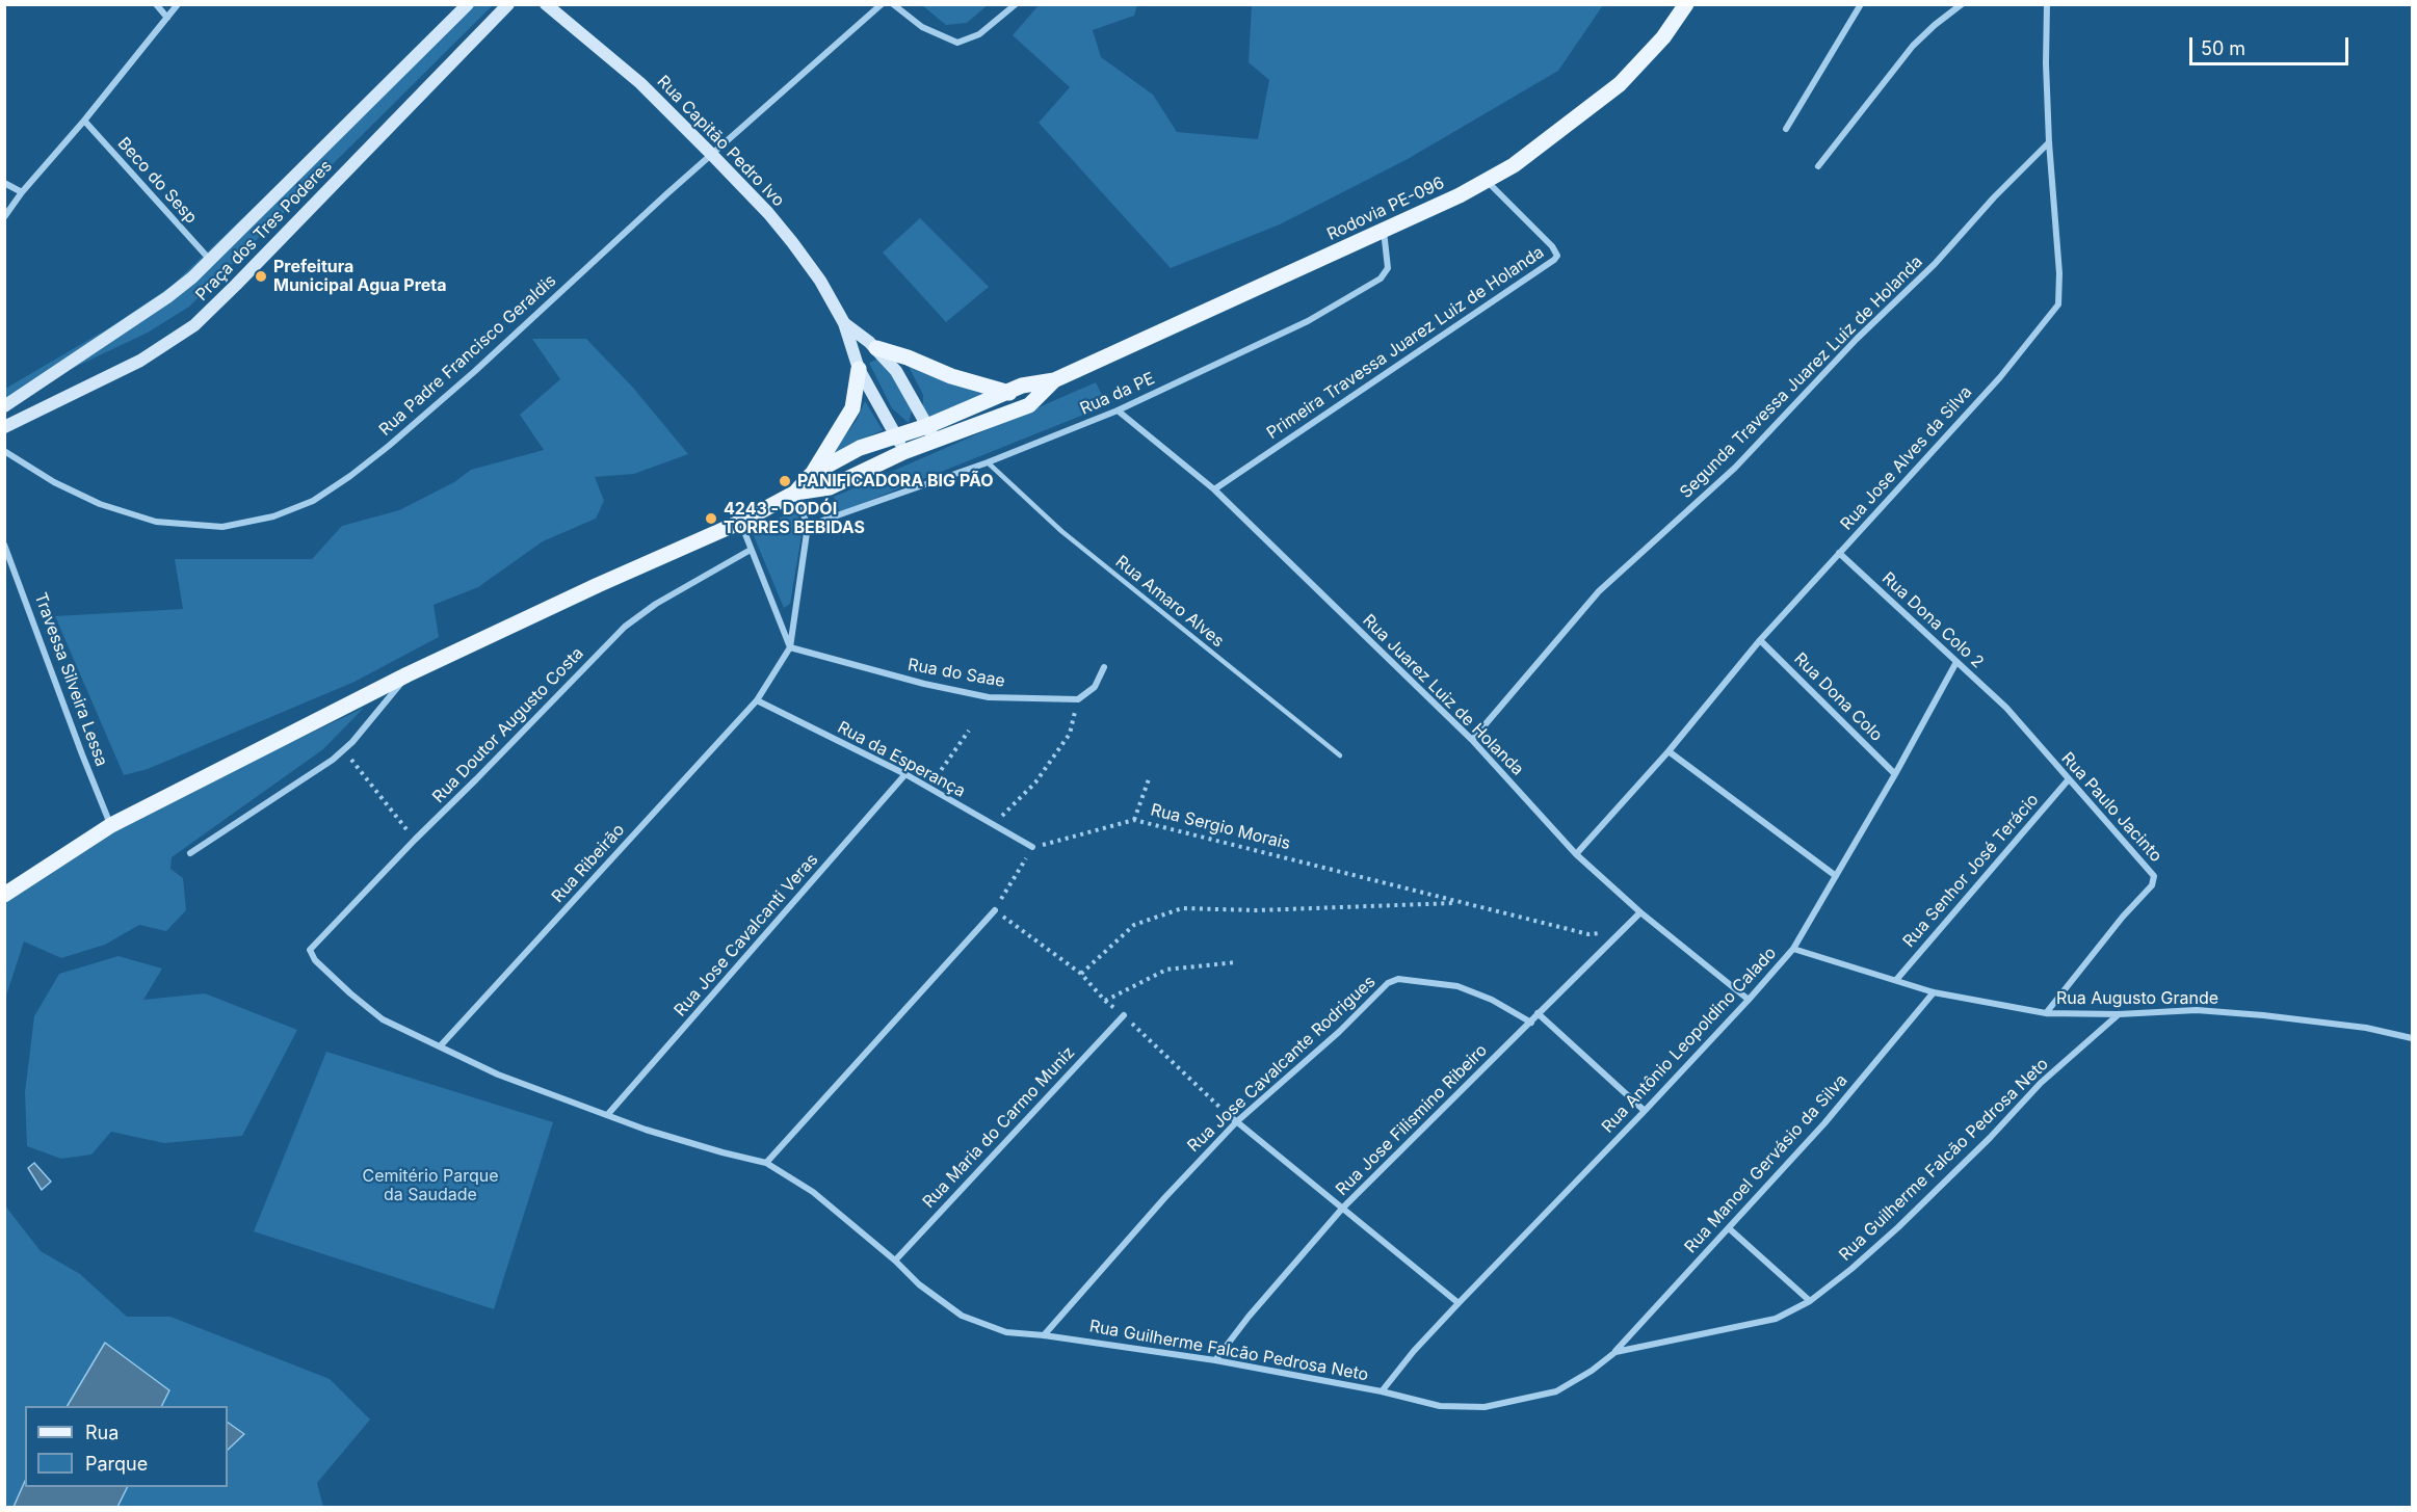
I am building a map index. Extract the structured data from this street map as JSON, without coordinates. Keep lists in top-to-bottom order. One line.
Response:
{"streets":{"main road":["Rua Capitão Pedro Ivo","Rodovia PE-096","Praça dos Tres Poderes"],"street":["Beco do Sesp","Primeira Travessa Juarez Luiz de Holanda","Rua Padre Francisco Geraldis","Segunda Travessa Juarez Luiz de Holanda","Rua da PE","Rua Jose Alves da Silva","Rua Dona Colo 2","Rua do Saae","Travessa Silveira Lessa","Rua Juarez Luiz de Holanda","Rua Dona Colo","Rua Doutor Augusto Costa","Rua da Esperança","Rua Paulo Jacinto","Rua Ribeirão","Rua Senhor José Terácio","Rua Jose Cavalcanti Veras","Rua Augusto Grande","Rua Antônio Leopoldino Calado","Rua Jose Cavalcante Rodrigues","Rua Jose Filismino Ribeiro","Rua Maria do Carmo Muniz","Rua Guilherme Falcão Pedrosa Neto","Rua Manoel Gervásio da Silva"],"lane":["Rua Amaro Alves"],"path":["Rua Sergio Morais"]},"crossings":[["Rua Capitão Pedro Ivo","Rua Padre Francisco Geraldis"],["Beco do Sesp","Praça dos Tres Poderes"],["Rodovia PE-096","Primeira Travessa Juarez Luiz de Holanda"],["Rodovia PE-096","Rua da PE"],["Primeira Travessa Juarez Luiz de Holanda","Rua Juarez Luiz de Holanda"],["Segunda Travessa Juarez Luiz de Holanda","Rua Jose Alves da Silva"],["Segunda Travessa Juarez Luiz de Holanda","Rua Juarez Luiz de Holanda"],["Rua da PE","Rua Amaro Alves"],["Rua da PE","Rua Juarez Luiz de Holanda"],["Rua Jose Alves da Silva","Rua Dona Colo 2"],["Rua Jose Alves da Silva","Rua Juarez Luiz de Holanda"],["Rua Jose Alves da Silva","Rua Dona Colo"],["Rua Dona Colo 2","Rua Paulo Jacinto"],["Rua Dona Colo 2","Rua Antônio Leopoldino Calado"],["Rua do Saae","Rua Ribeirão"],["Rua Juarez Luiz de Holanda","Rua Antônio Leopoldino Calado"],["Rua Juarez Luiz de Holanda","Rua Jose Filismino Ribeiro"],["Rua Dona Colo","Rua Antônio Leopoldino Calado"],["Rua Doutor Augusto Costa","Rua Guilherme Falcão Pedrosa Neto"],["Rua da Esperança","Rua Sergio Morais"],["Rua da Esperança","Rua Ribeirão"],["Rua da Esperança","Rua Jose Cavalcanti Veras"],["Rua Paulo Jacinto","Rua Senhor José Terácio"],["Rua Paulo Jacinto","Rua Augusto Grande"],["Rua Sergio Morais","Rua Jose Filismino Ribeiro"],["Rua Ribeirão","Rua Guilherme Falcão Pedrosa Neto"],["Rua Senhor José Terácio","Rua Augusto Grande"],["Rua Jose Cavalcanti Veras","Rua Guilherme Falcão Pedrosa Neto"],["Rua Augusto Grande","Rua Antônio Leopoldino Calado"],["Rua Augusto Grande","Rua Guilherme Falcão Pedrosa Neto"],["Rua Augusto Grande","Rua Manoel Gervásio da Silva"],["Rua Antônio Leopoldino Calado","Rua Guilherme Falcão Pedrosa Neto"],["Rua Jose Cavalcante Rodrigues","Rua Jose Filismino Ribeiro"],["Rua Jose Cavalcante Rodrigues","Rua Guilherme Falcão Pedrosa Neto"],["Rua Jose Filismino Ribeiro","Rua Guilherme Falcão Pedrosa Neto"],["Rua Maria do Carmo Muniz","Rua Guilherme Falcão Pedrosa Neto"],["Rua Guilherme Falcão Pedrosa Neto","Rua Manoel Gervásio da Silva"]],"parks":["Cemitério Parque da Saudade"],"places":["Prefeitura Municipal Agua Preta","PANIFICADORA BIG PÃO","4243 - DODÓI TORRES BEBIDAS"],"legend":["Rua","Parque"],"scale_bar":"50 m"}
